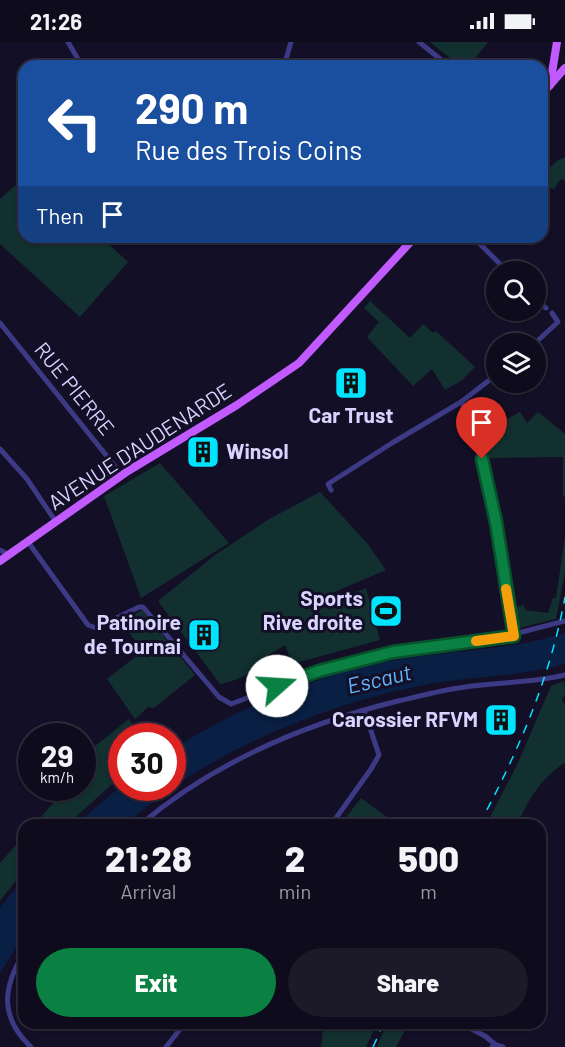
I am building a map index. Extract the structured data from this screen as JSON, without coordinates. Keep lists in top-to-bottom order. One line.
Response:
{"streets":{"main road":["AVENUE D'AUDENARDE"],"street":["RUE PIERRE"]},"crossings":[["RUE PIERRE","AVENUE D'AUDENARDE"]],"water":["Escaut"],"places":{"building":["Car Trust","Winsol","Patinoire de Tournai","Carossier RFVM"],"sports":["Sports Rive droite"]},"page":{"status":"21:26","turn":["290 m","Rue des Trois Coins"],"then":"Then","speed":"29 km/h","limit":"30","eta":["21:28","Arrival","2","min","500","m"],"buttons":["Exit","Share"]}}
